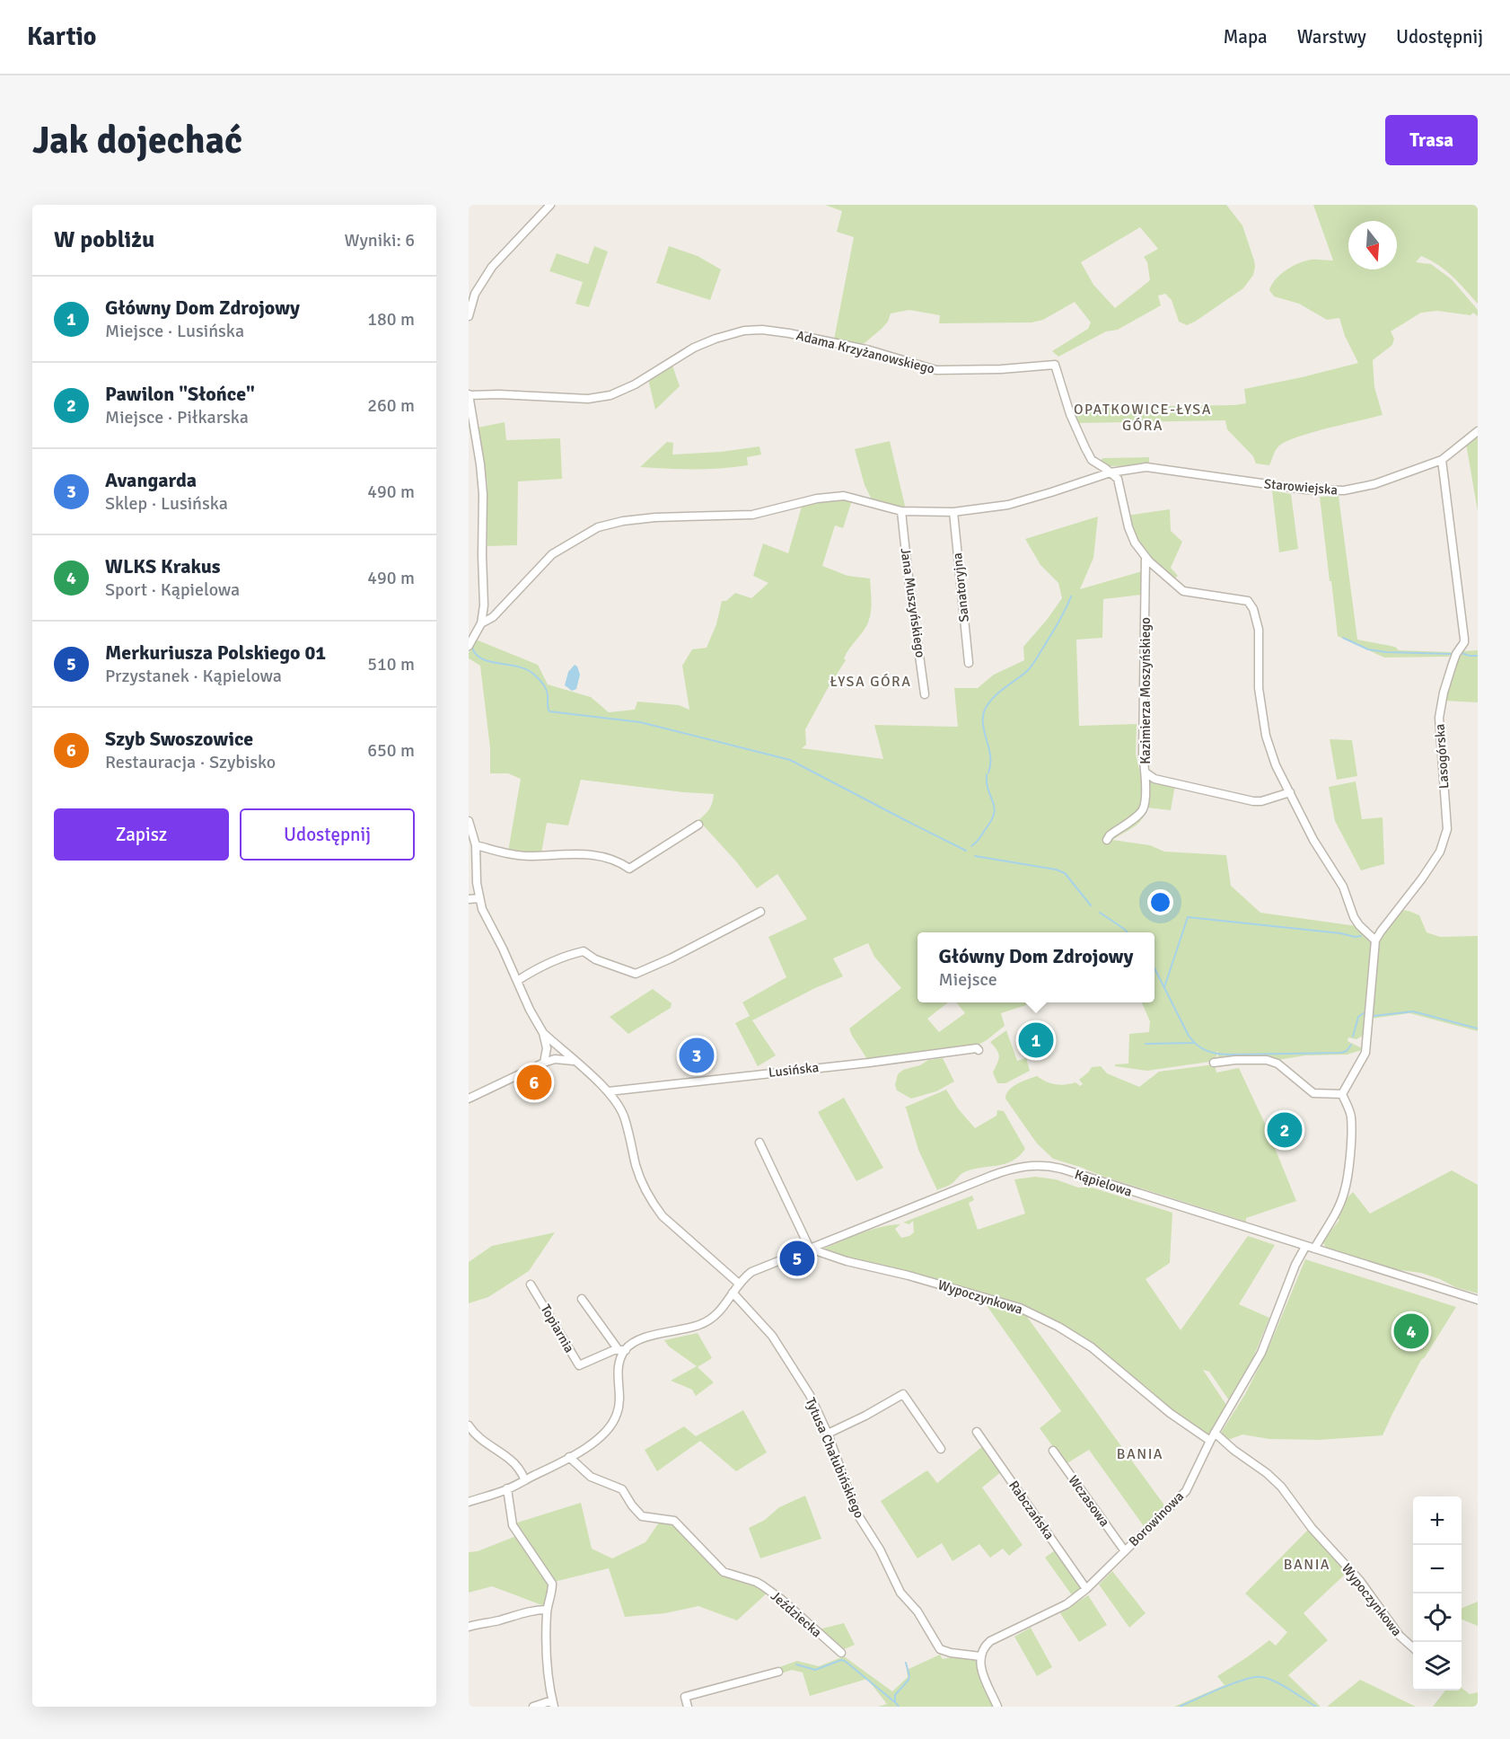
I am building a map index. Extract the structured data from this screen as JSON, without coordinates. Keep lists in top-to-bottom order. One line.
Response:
{"streets":{"street":["Adama Krzyżanowskiego","Starowiejska","Sanatoryjna","Jana Muszyńskiego","Kazimierza Moszyńskiego","Lasogórska","Lusińska","Kąpielowa","Wypoczynkowa","Topiarnia","Tytusa Chałubińskiego","Wczasowa","Rabczańska","Borowinowa","Jeździecka"]},"crossings":[["Adama Krzyżanowskiego","Starowiejska"],["Starowiejska","Sanatoryjna"],["Starowiejska","Jana Muszyńskiego"],["Starowiejska","Lasogórska"],["Kąpielowa","Wypoczynkowa"],["Kąpielowa","Borowinowa"],["Wypoczynkowa","Borowinowa"],["Tytusa Chałubińskiego","Borowinowa"],["Wczasowa","Borowinowa"],["Rabczańska","Borowinowa"]],"districts":["OPATKOWICE-ŁYSA GÓRA","ŁYSA GÓRA","BANIA","BANIA"],"north":"bottom","page":{"header":"Kartio","nav":["Mapa","Warstwy","Udostępnij"],"buttons":["Trasa",["Zapisz","Udostępnij"]],"title":"Jak dojechać","heading":["W pobliżu","Wyniki: 6"],"list":[{"mark":"1","name":"Główny Dom Zdrojowy","note":"Miejsce · Lusińska","value":"180 m"},{"mark":"2","name":"Pawilon \"Słońce\"","note":"Miejsce · Piłkarska","value":"260 m"},{"mark":"3","name":"Avangarda","note":"Sklep · Lusińska","value":"490 m"},{"mark":"4","name":"WLKS Krakus","note":"Sport · Kąpielowa","value":"490 m"},{"mark":"5","name":"Merkuriusza Polskiego 01","note":"Przystanek · Kąpielowa","value":"510 m"},{"mark":"6","name":"Szyb Swoszowice","note":"Restauracja · Szybisko","value":"650 m"}],"popup":["Główny Dom Zdrojowy","Miejsce"],"pins":["1","3","6","2","5","4"],"map_buttons":["+","−"]}}
